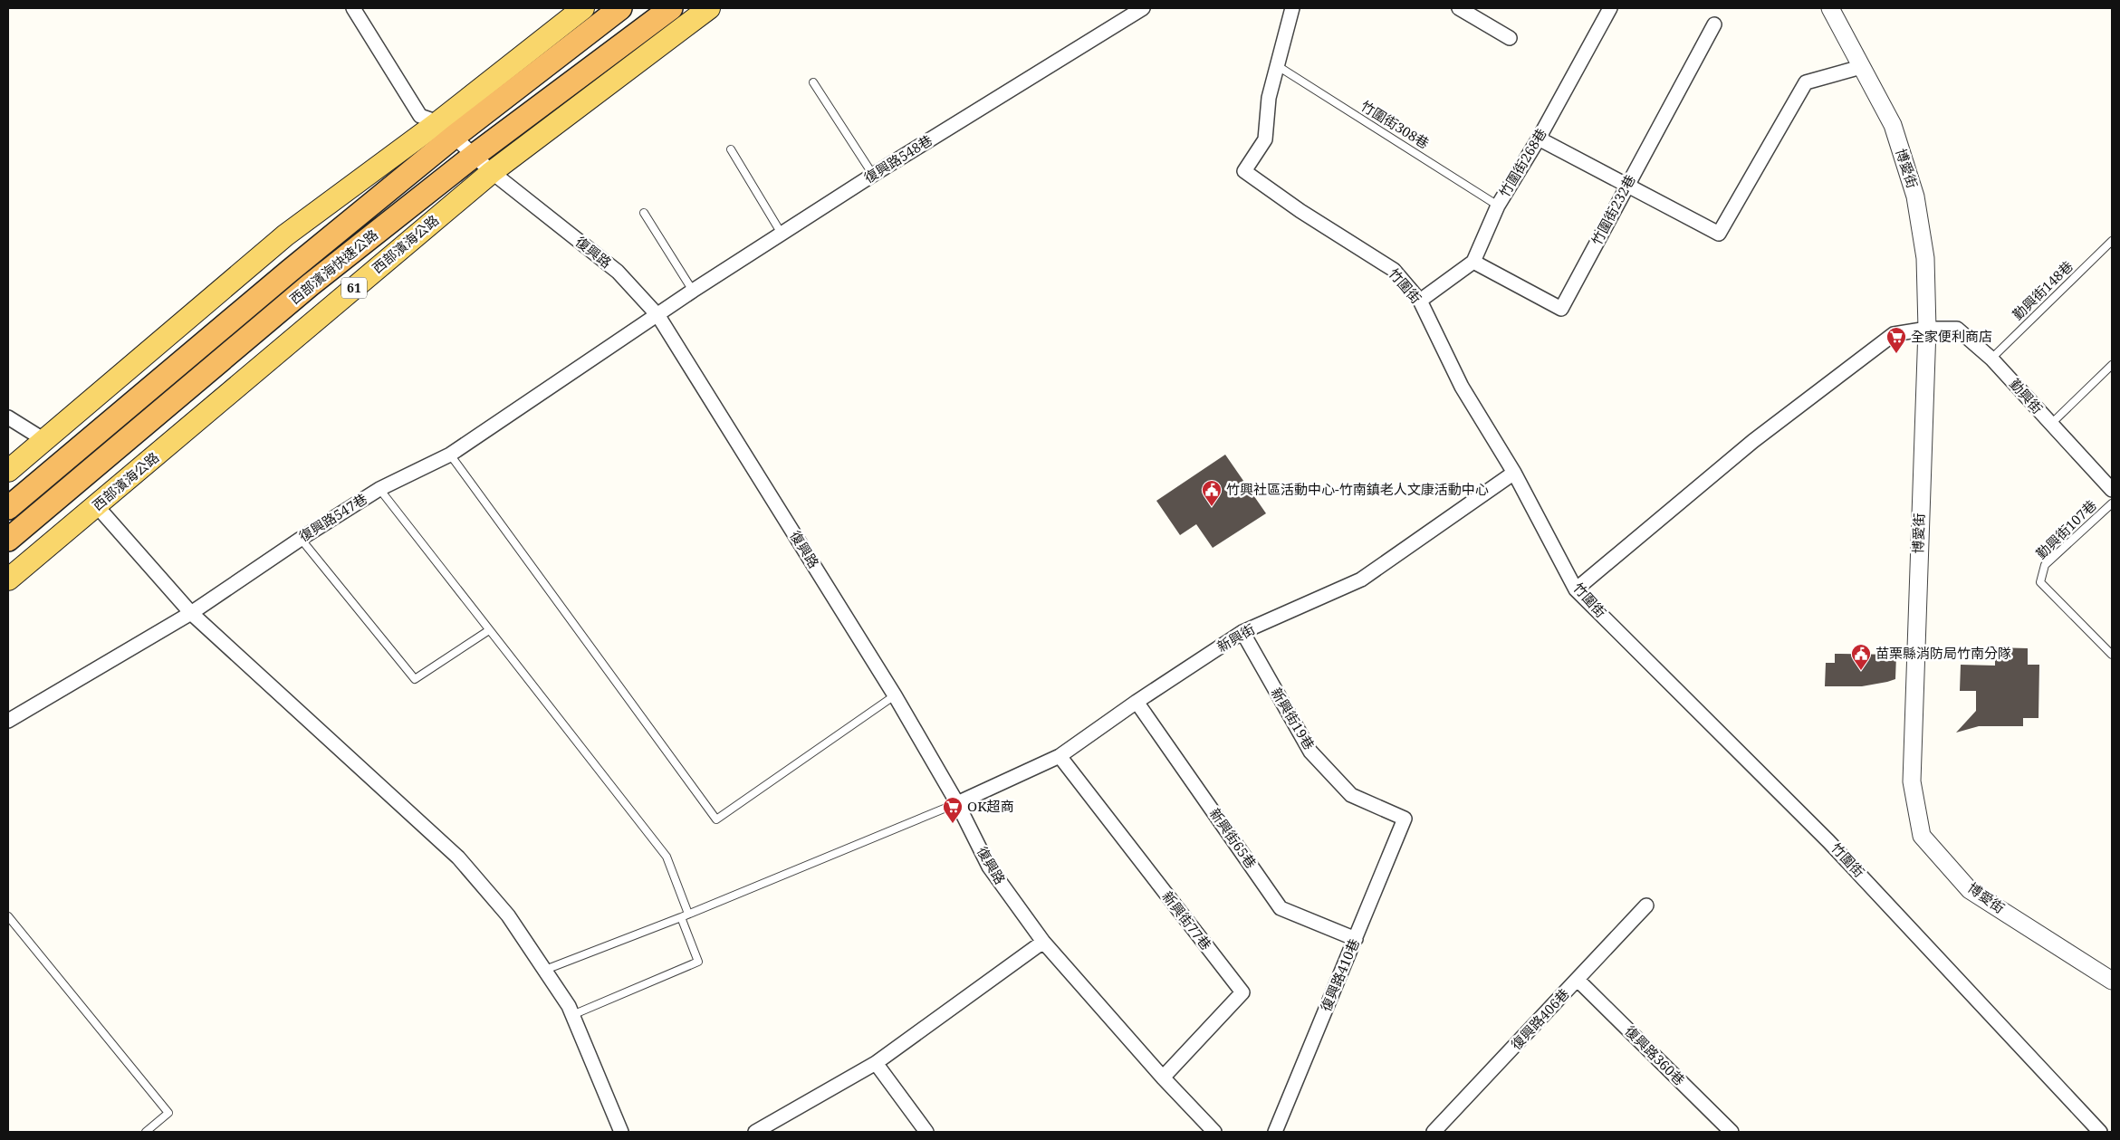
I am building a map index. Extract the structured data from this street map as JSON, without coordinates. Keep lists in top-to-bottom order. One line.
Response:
{"streets":{"highway":["西部濱海快速公路","61"],"main road":["西部濱海公路"],"street":["復興路548巷","竹圍街268巷","博愛街","竹圍街232巷","復興路","竹圍街","勤興街","復興路547巷","新興街","新興街19巷","新興街65巷","新興街77巷","復興路410巷","復興路406巷","復興路360巷"],"lane":["竹圍街308巷","勤興街148巷","勤興街107巷"]},"crossings":[["竹圍街308巷","竹圍街268巷"],["竹圍街308巷","竹圍街"],["復興路548巷","復興路"],["復興路548巷","復興路547巷"],["竹圍街268巷","竹圍街232巷"],["博愛街","勤興街"],["西部濱海公路","復興路"],["復興路","西部濱海快速公路"],["復興路","復興路547巷"],["復興路","新興街"],["復興路","新興街77巷"],["竹圍街","勤興街"],["竹圍街","新興街"],["勤興街148巷","勤興街"],["新興街","新興街19巷"],["新興街","新興街65巷"],["新興街","新興街77巷"],["新興街19巷","復興路410巷"],["新興街65巷","復興路410巷"],["復興路406巷","復興路360巷"]],"places":{"supermarket":["全家便利商店","OK超商"],"public building":["竹興社區活動中心-竹南鎮老人文康活動中心","苗栗縣消防局竹南分隊"]}}
